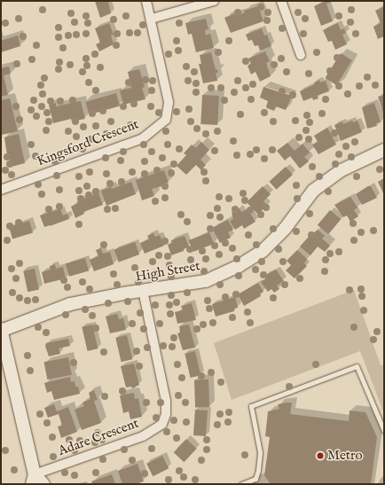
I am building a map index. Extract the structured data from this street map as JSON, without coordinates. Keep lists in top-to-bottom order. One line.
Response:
{"streets":{"street":["Kingsford Crescent","High Street","Adare Crescent"]},"crossings":[["High Street","Adare Crescent"]],"places":["Metro"]}
